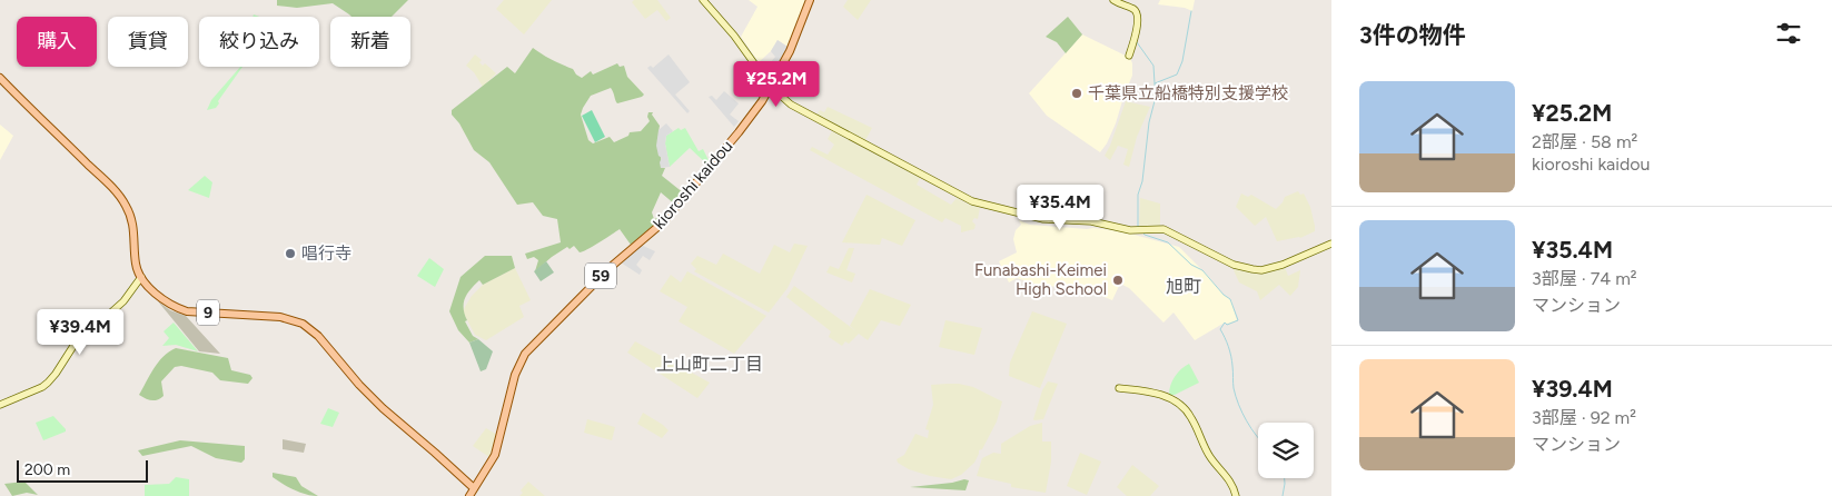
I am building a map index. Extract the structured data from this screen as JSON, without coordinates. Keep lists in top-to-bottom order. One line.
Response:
{"streets":{"main road":["kioroshi kaidou","59","9"]},"crossings":[["kioroshi kaidou","59"],["kioroshi kaidou","9"]],"districts":["旭町","上山町二丁目"],"places":["千葉県立船橋特別支援学校","唱行寺","Funabashi-Keimei High School"],"scale_bar":"200 m","page":{"heading":"3件の物件","chip":["購入","賃貸","絞り込み","新着"],"price":["¥25.2M","¥35.4M","¥39.4M"],"list":[{"name":"¥25.2M","note":"2部屋 · 58 m² · kioroshi kaidou"},{"name":"¥35.4M","note":"3部屋 · 74 m² · マンション"},{"name":"¥39.4M","note":"3部屋 · 92 m² · マンション"}],"scale":"200 m"}}
